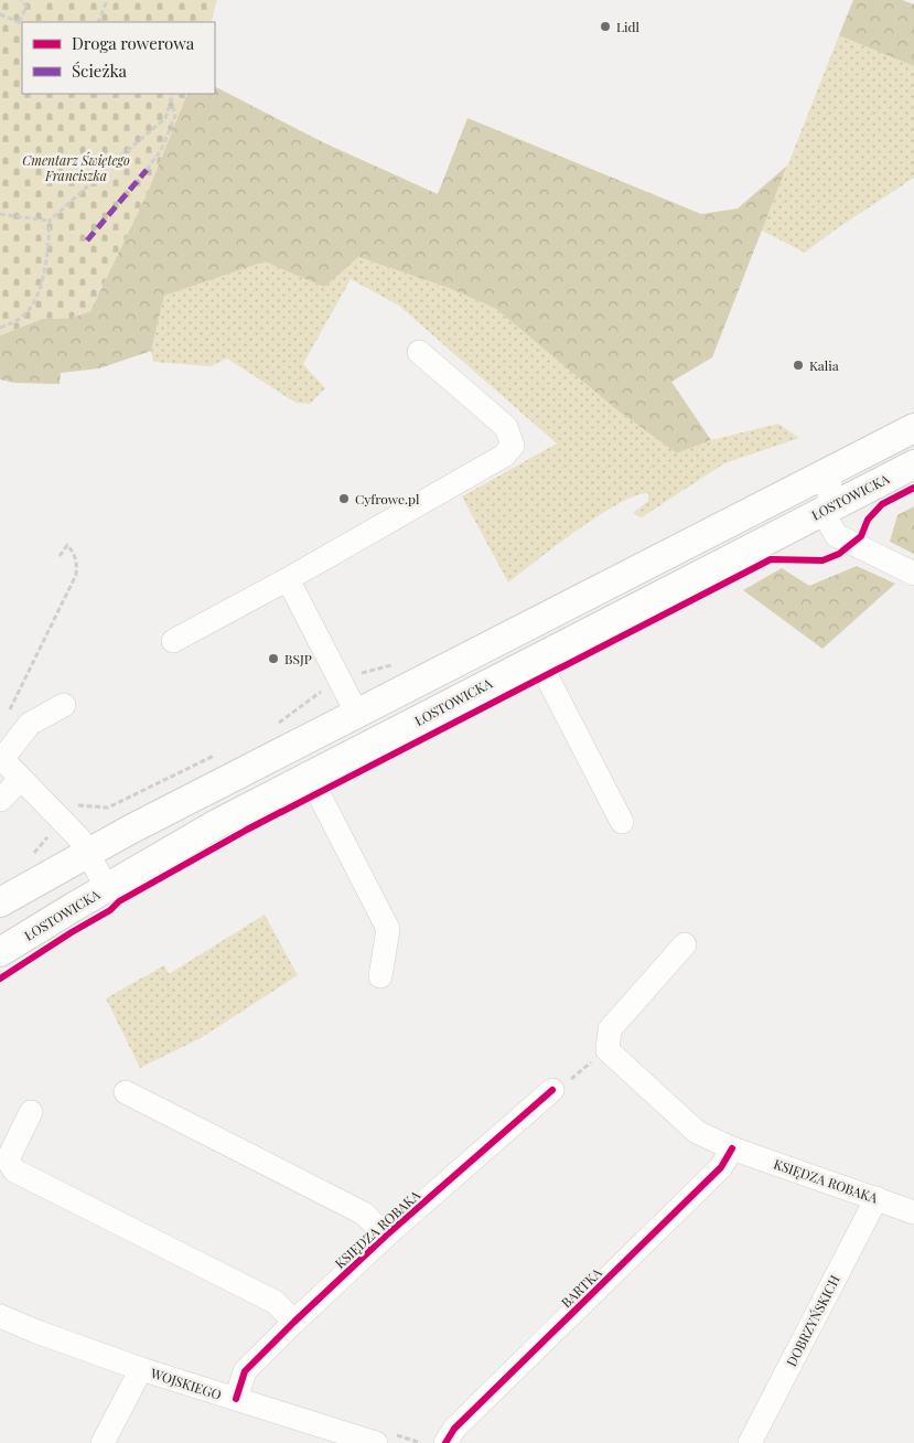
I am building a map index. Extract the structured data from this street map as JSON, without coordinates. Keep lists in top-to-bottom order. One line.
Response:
{"streets":{"main road":["ŁOSTOWICKA"],"street":["KSIĘDZA ROBAKA","BARTKA","DOBRZYŃSKICH","WOJSKIEGO"]},"crossings":[["KSIĘDZA ROBAKA","BARTKA"],["KSIĘDZA ROBAKA","DOBRZYŃSKICH"],["KSIĘDZA ROBAKA","WOJSKIEGO"]],"parks":["Cmentarz Świętego Franciszka"],"places":["Lidl","Kalia","Cyfrowe.pl","BSJP"],"legend":["Droga rowerowa","Ścieżka"]}
